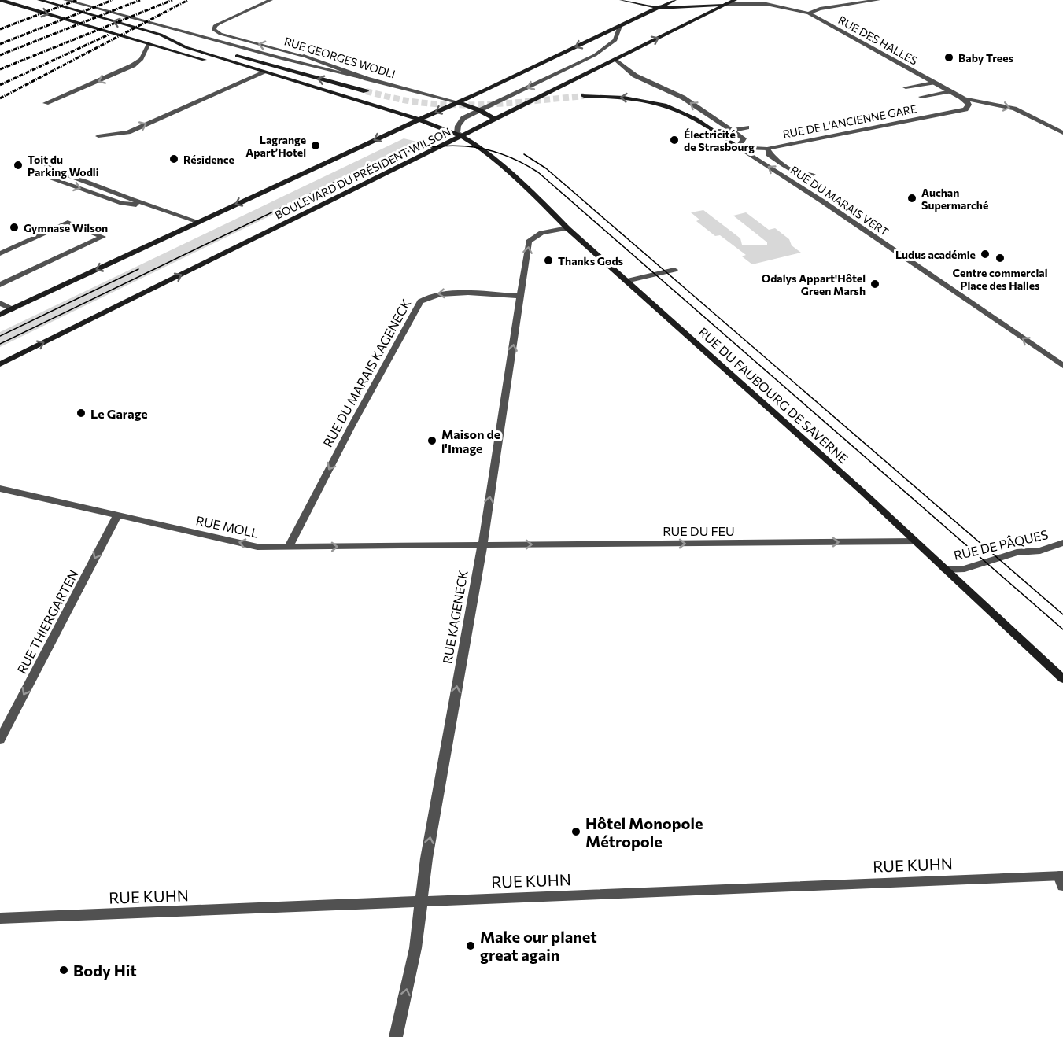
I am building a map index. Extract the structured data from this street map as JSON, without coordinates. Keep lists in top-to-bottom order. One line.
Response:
{"streets":{"main road":["RUE GEORGES WODLI","BOULEVARD DU PRÉSIDENT WILSON","RUE DU FAUBOURG DE SAVERNE"],"street":["RUE DES HALLES","RUE DE L'ANCIENNE GARE","RUE DU MARAIS VERT","RUE DU MARAIS KAGENECK","RUE MOLL","RUE DU FEU","RUE DE PÂQUES","RUE KAGENECK","RUE THIERGARTEN","RUE KUHN"]},"crossings":[["RUE DES HALLES","RUE DE L'ANCIENNE GARE"],["RUE DES HALLES","BOULEVARD DU PRÉSIDENT WILSON"],["RUE GEORGES WODLI","BOULEVARD DU PRÉSIDENT WILSON"],["RUE DE L'ANCIENNE GARE","RUE DU MARAIS VERT"],["BOULEVARD DU PRÉSIDENT WILSON","RUE DU FAUBOURG DE SAVERNE"],["RUE DU MARAIS KAGENECK","RUE MOLL"],["RUE DU MARAIS KAGENECK","RUE KAGENECK"],["RUE DU FAUBOURG DE SAVERNE","RUE DU FEU"],["RUE DU FAUBOURG DE SAVERNE","RUE DE PÂQUES"],["RUE DU FAUBOURG DE SAVERNE","RUE KAGENECK"],["RUE MOLL","RUE DU FEU"],["RUE MOLL","RUE KAGENECK"],["RUE MOLL","RUE THIERGARTEN"],["RUE DU FEU","RUE KAGENECK"],["RUE KAGENECK","RUE KUHN"]],"one_way":["RUE DU MARAIS VERT","RUE DU MARAIS KAGENECK","RUE DU FEU","RUE KAGENECK","RUE THIERGARTEN"],"places":["Baby Trees","Électricité de Strasbourg","Lagrange Apart’Hotel","Résidence","Toit du Parking Wodli","Auchan Supermarché","Gymnase Wilson","Ludus académie","Centre commercial Place des Halles","Thanks Gods","Odalys Appart'Hôtel Green Marsh","Le Garage","Maison de l'Image","Hôtel Monopole Métropole","Make our planet great again","Body Hit"]}
